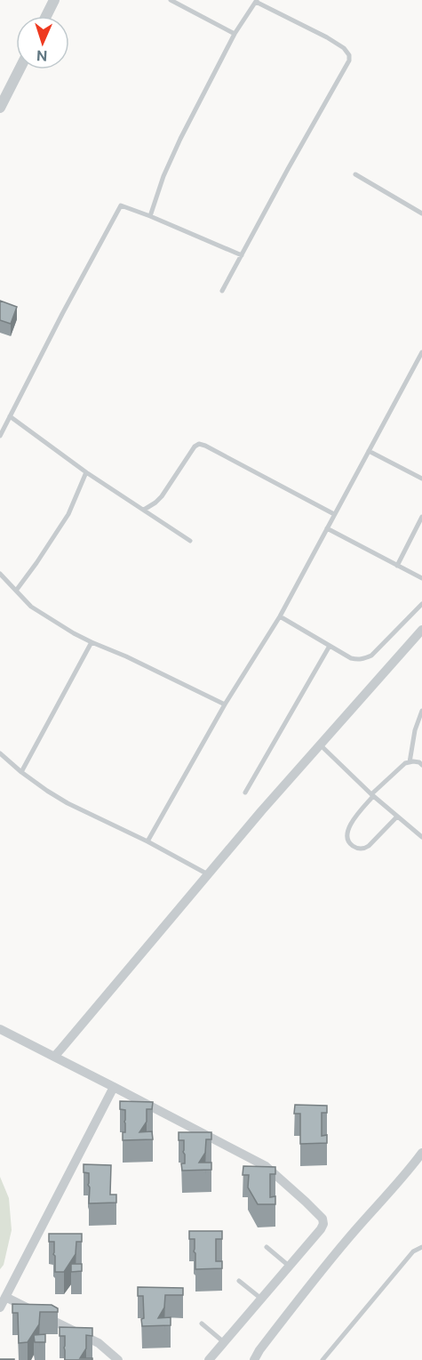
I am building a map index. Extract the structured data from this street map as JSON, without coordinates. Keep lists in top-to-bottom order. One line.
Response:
{"north":"bottom"}
